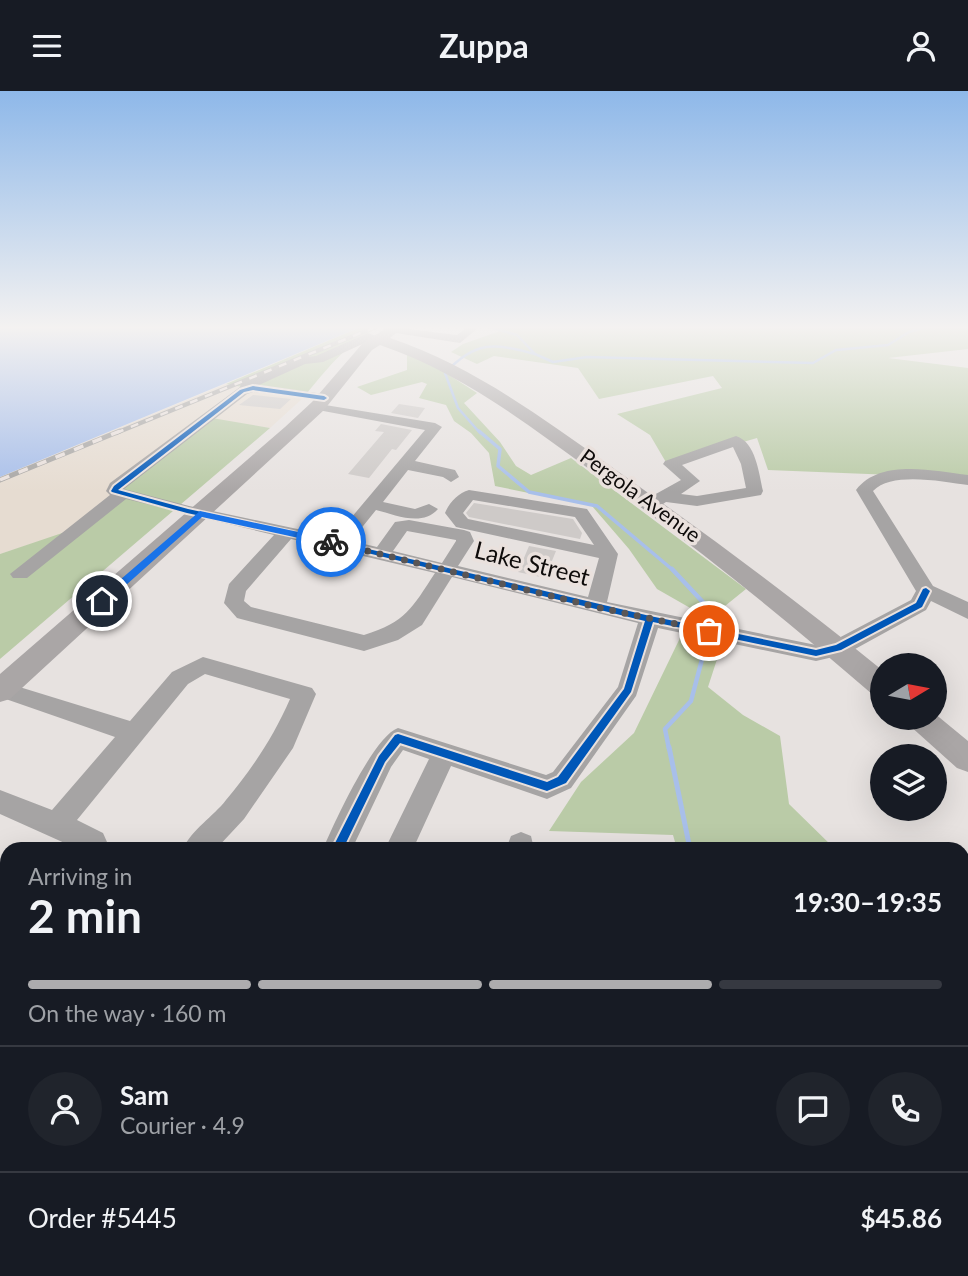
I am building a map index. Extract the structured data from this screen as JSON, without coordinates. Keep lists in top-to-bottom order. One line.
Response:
{"streets":{"main road":["Pergola Avenue"],"street":["Lake Street"]},"crossings":[["Pergola Avenue","Lake Street"]],"north":"right","page":{"header":"Zuppa","heading":["2 min","Arriving in","19:30–19:35"],"panel":["Sam","Courier · 4.9","Order #5445","$45.86"],"bar":"On the way · 160 m"}}
